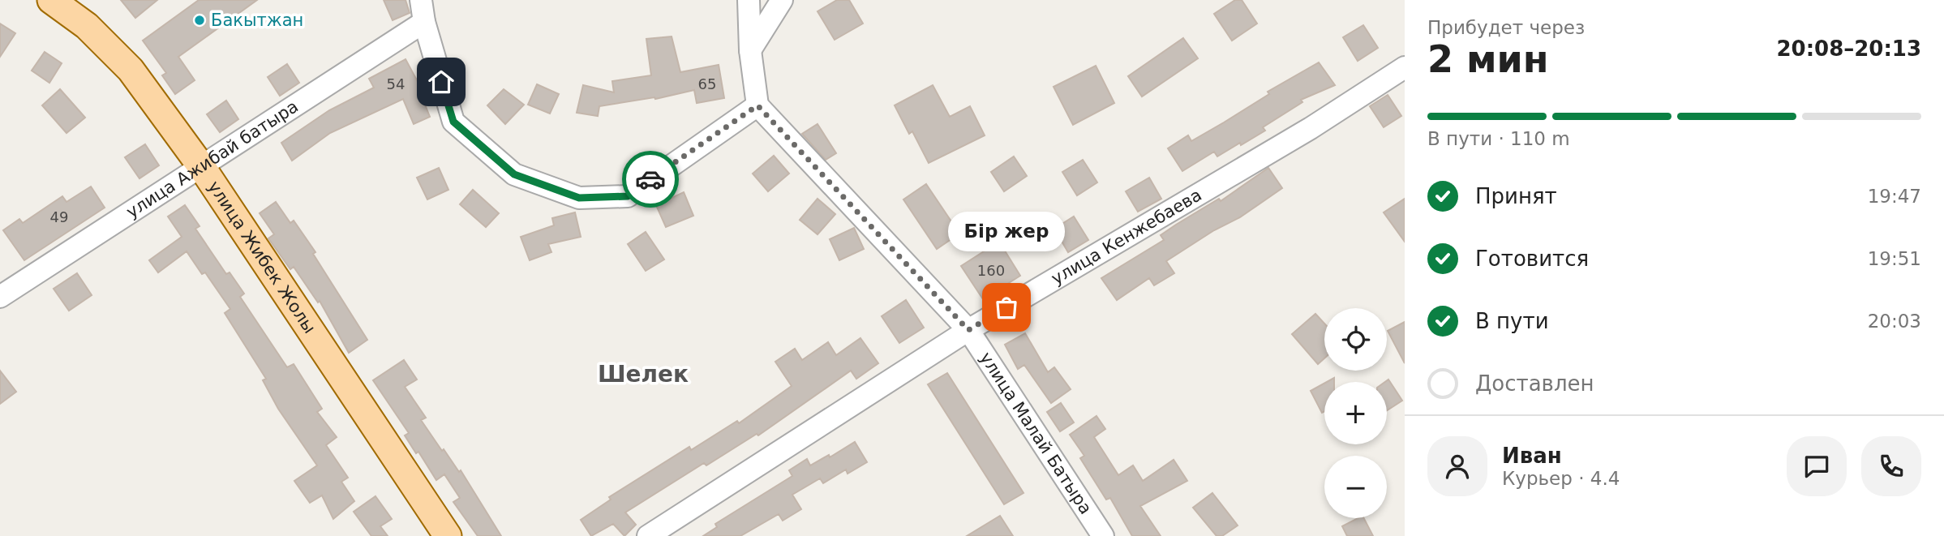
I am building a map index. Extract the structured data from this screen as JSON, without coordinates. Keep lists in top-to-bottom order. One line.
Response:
{"streets":{"main road":["улица Жибек Жолы"],"street":["улица Ажибай батыра","улица Кенжебаева","улица Малай Батыра"]},"crossings":[["улица Ажибай батыра","улица Жибек Жолы"],["улица Кенжебаева","улица Малай Батыра"]],"districts":["Шелек"],"places":["Бакытжан","Бір жер"],"house_numbers":["54","65","49","160"],"page":{"heading":["2 мин","Прибудет через","20:08–20:13"],"panel":["Иван","Курьер · 4.4"],"bar":"В пути · 110 m","list":[["Принят","19:47"],["Готовится","19:51"],["В пути","20:03"],"Доставлен"],"bubble":"Бір жер","map_buttons":["+","−"]}}
